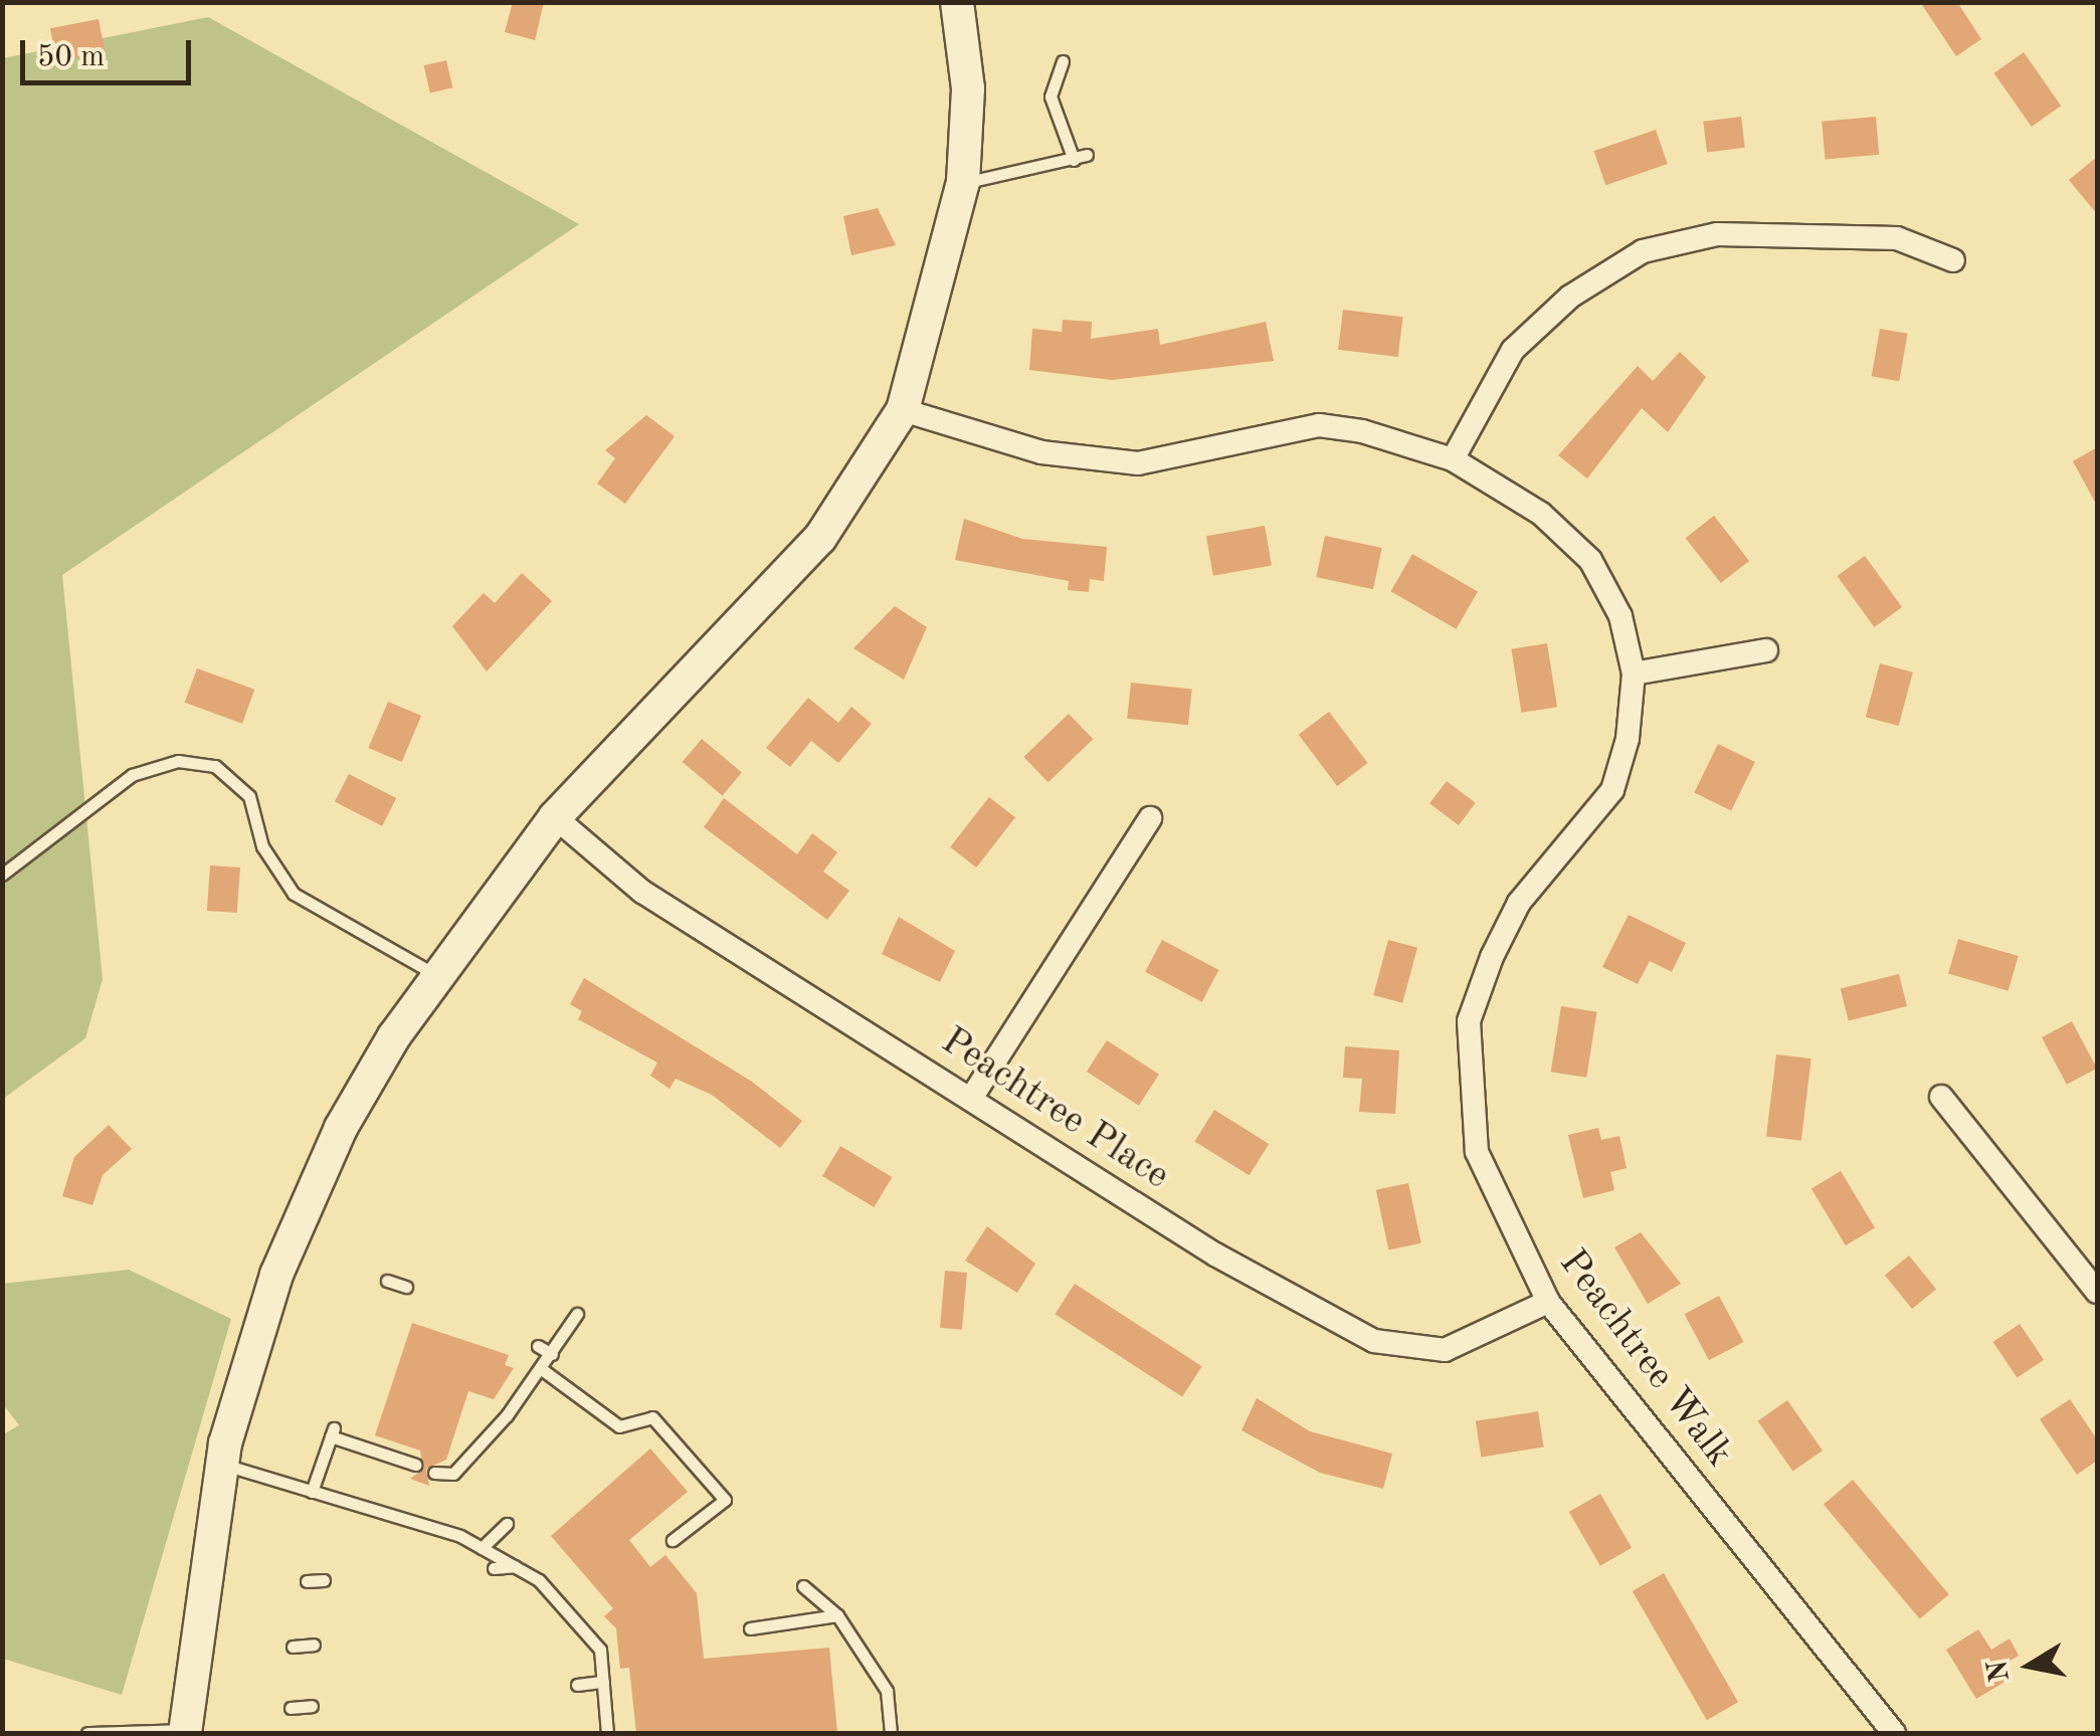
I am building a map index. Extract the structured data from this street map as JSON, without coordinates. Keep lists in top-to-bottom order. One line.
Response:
{"streets":{"street":["Peachtree Place","Peachtree Walk"]},"crossings":[["Peachtree Place","Peachtree Walk"]],"scale_bar":"50 m","north":"left"}
